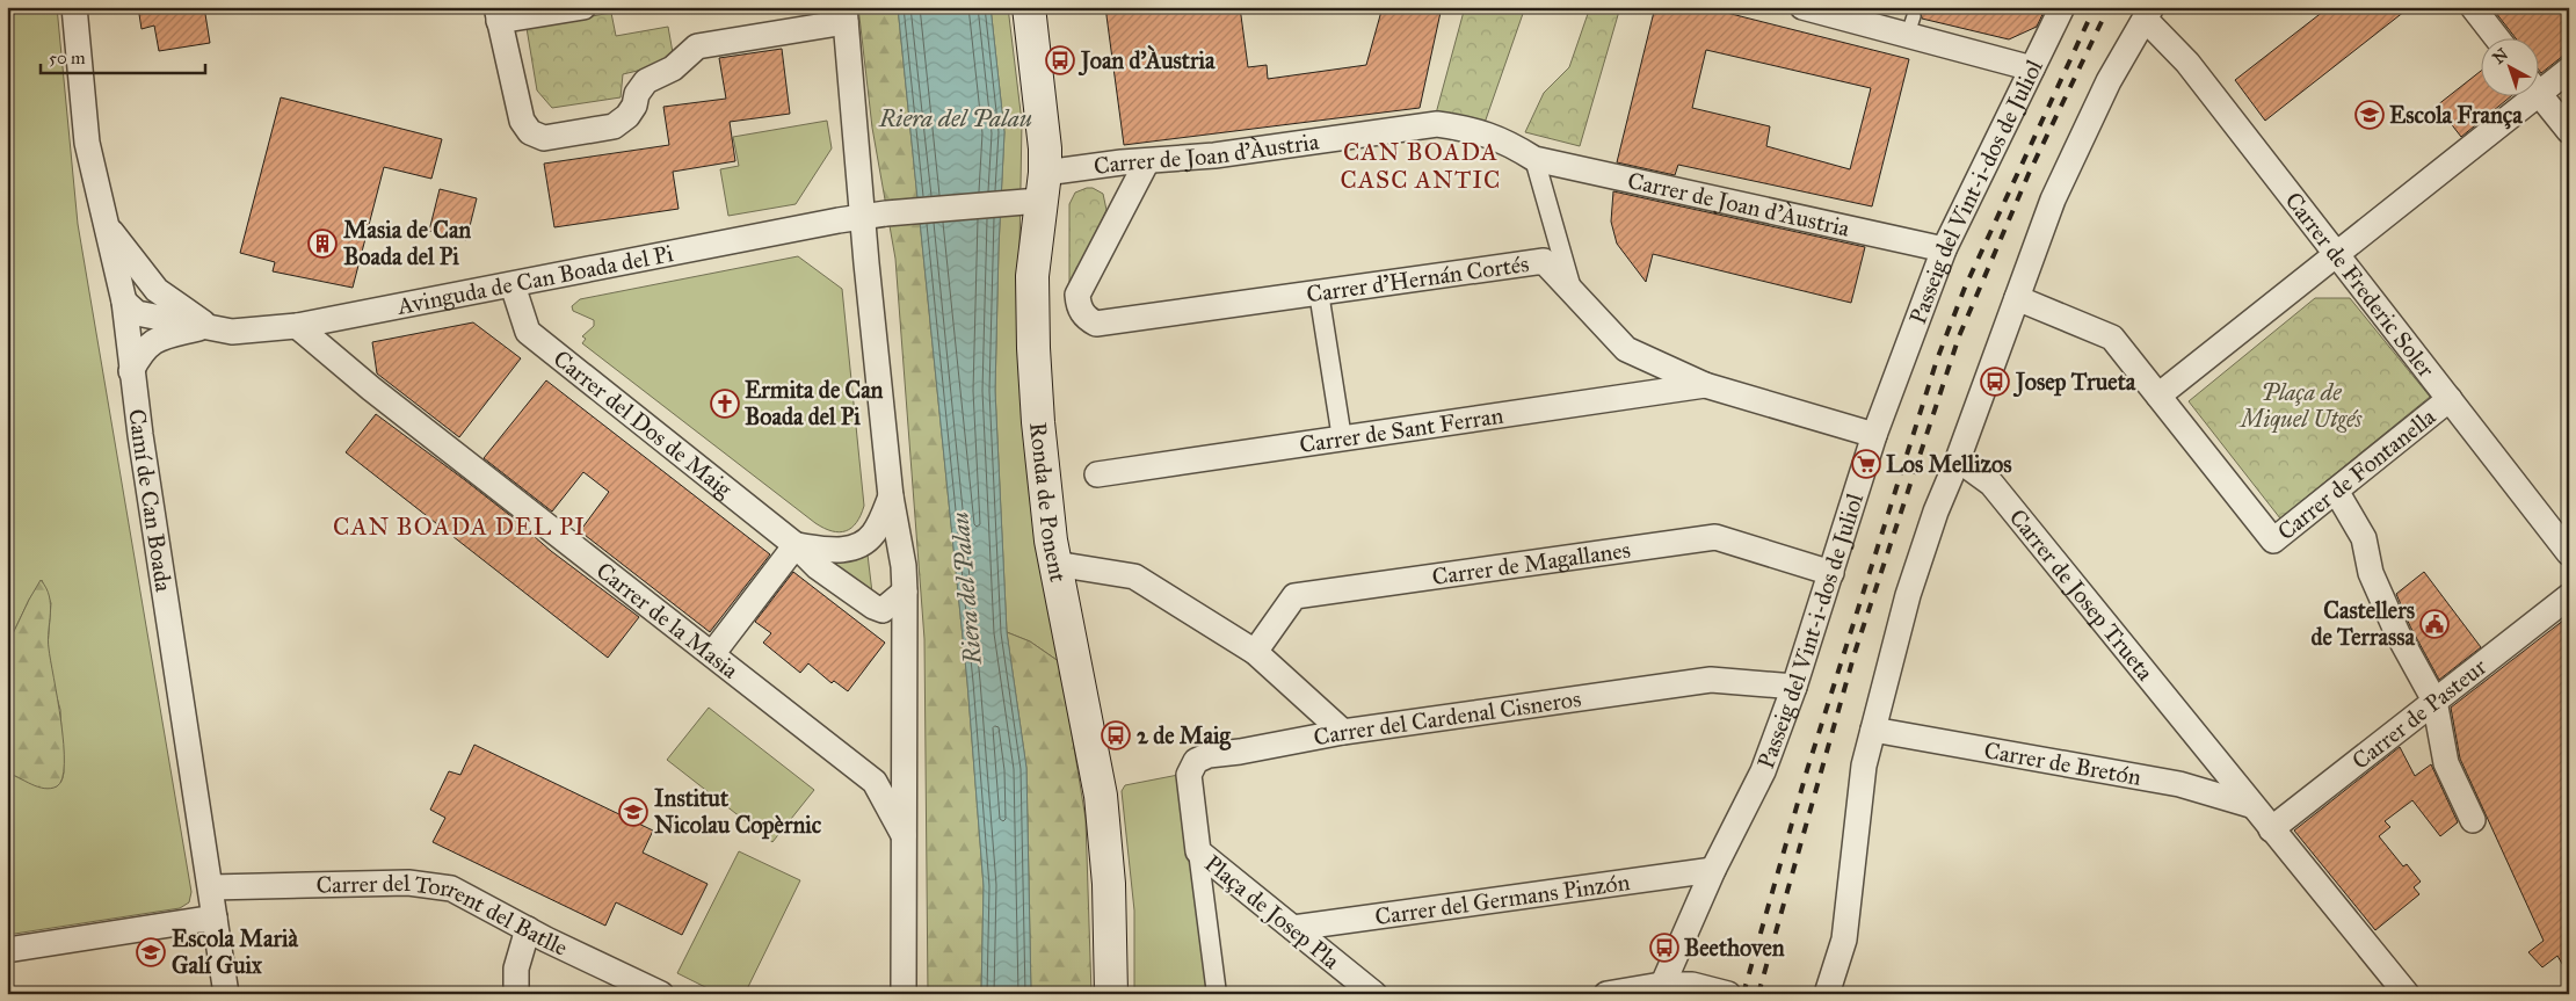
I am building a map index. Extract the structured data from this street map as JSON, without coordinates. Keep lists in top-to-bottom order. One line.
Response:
{"streets":{"main road":["Ronda de Ponent"],"street":["Carrer de Joan d'Àustria","Passeig del Vint-i-dos de Juliol","Carrer d'Hernán Cortés","Avinguda de Can Boada del Pi","Carrer de Frederic Soler","Carrer del Dos de Maig","Carrer de Sant Ferran","Carrer de Fontanella","Camí de Can Boada","Carrer de Magallanes","Carrer de Josep Trueta","Carrer de la Masia","Carrer de Pasteur","Carrer del Cardenal Cisneros","Carrer de Bretón","Carrer del Germans Pinzón","Plaça de Josep Pla","Carrer del Torrent del Batlle"]},"crossings":[["Carrer de Joan d'Àustria","Passeig del Vint-i-dos de Juliol"],["Carrer de Joan d'Àustria","Carrer d'Hernán Cortés"],["Carrer de Joan d'Àustria","Ronda de Ponent"],["Passeig del Vint-i-dos de Juliol","Carrer d'Hernán Cortés"],["Passeig del Vint-i-dos de Juliol","Carrer de Magallanes"],["Passeig del Vint-i-dos de Juliol","Carrer del Cardenal Cisneros"],["Passeig del Vint-i-dos de Juliol","Carrer del Germans Pinzón"],["Carrer d'Hernán Cortés","Carrer de Sant Ferran"],["Avinguda de Can Boada del Pi","Carrer del Dos de Maig"],["Avinguda de Can Boada del Pi","Camí de Can Boada"],["Avinguda de Can Boada del Pi","Carrer de la Masia"],["Carrer de Frederic Soler","Carrer de Fontanella"],["Camí de Can Boada","Carrer del Torrent del Batlle"],["Carrer de Josep Trueta","Carrer de Pasteur"],["Carrer de Josep Trueta","Carrer de Bretón"],["Carrer del Cardenal Cisneros","Plaça de Josep Pla"],["Carrer del Germans Pinzón","Plaça de Josep Pla"]],"districts":["CAN BOADA CASC ANTIC","CAN BOADA DEL PI"],"water":["Riera del Palau"],"parks":["Plaça de Miquel Utgés"],"places":{"bus stop":["Joan d'Àustria","Josep Trueta","2 de Maig","Beethoven"],"school or university":["Escola França","Institut Nicolau Copèrnic","Escola Marià Galí Guix"],"building":["Masia de Can Boada del Pi"],"church":["Ermita de Can Boada del Pi"],"supermarket":["Los Mellizos"],"public building":["Castellers de Terrassa"]},"scale_bar":"50 m","north":"top left"}
